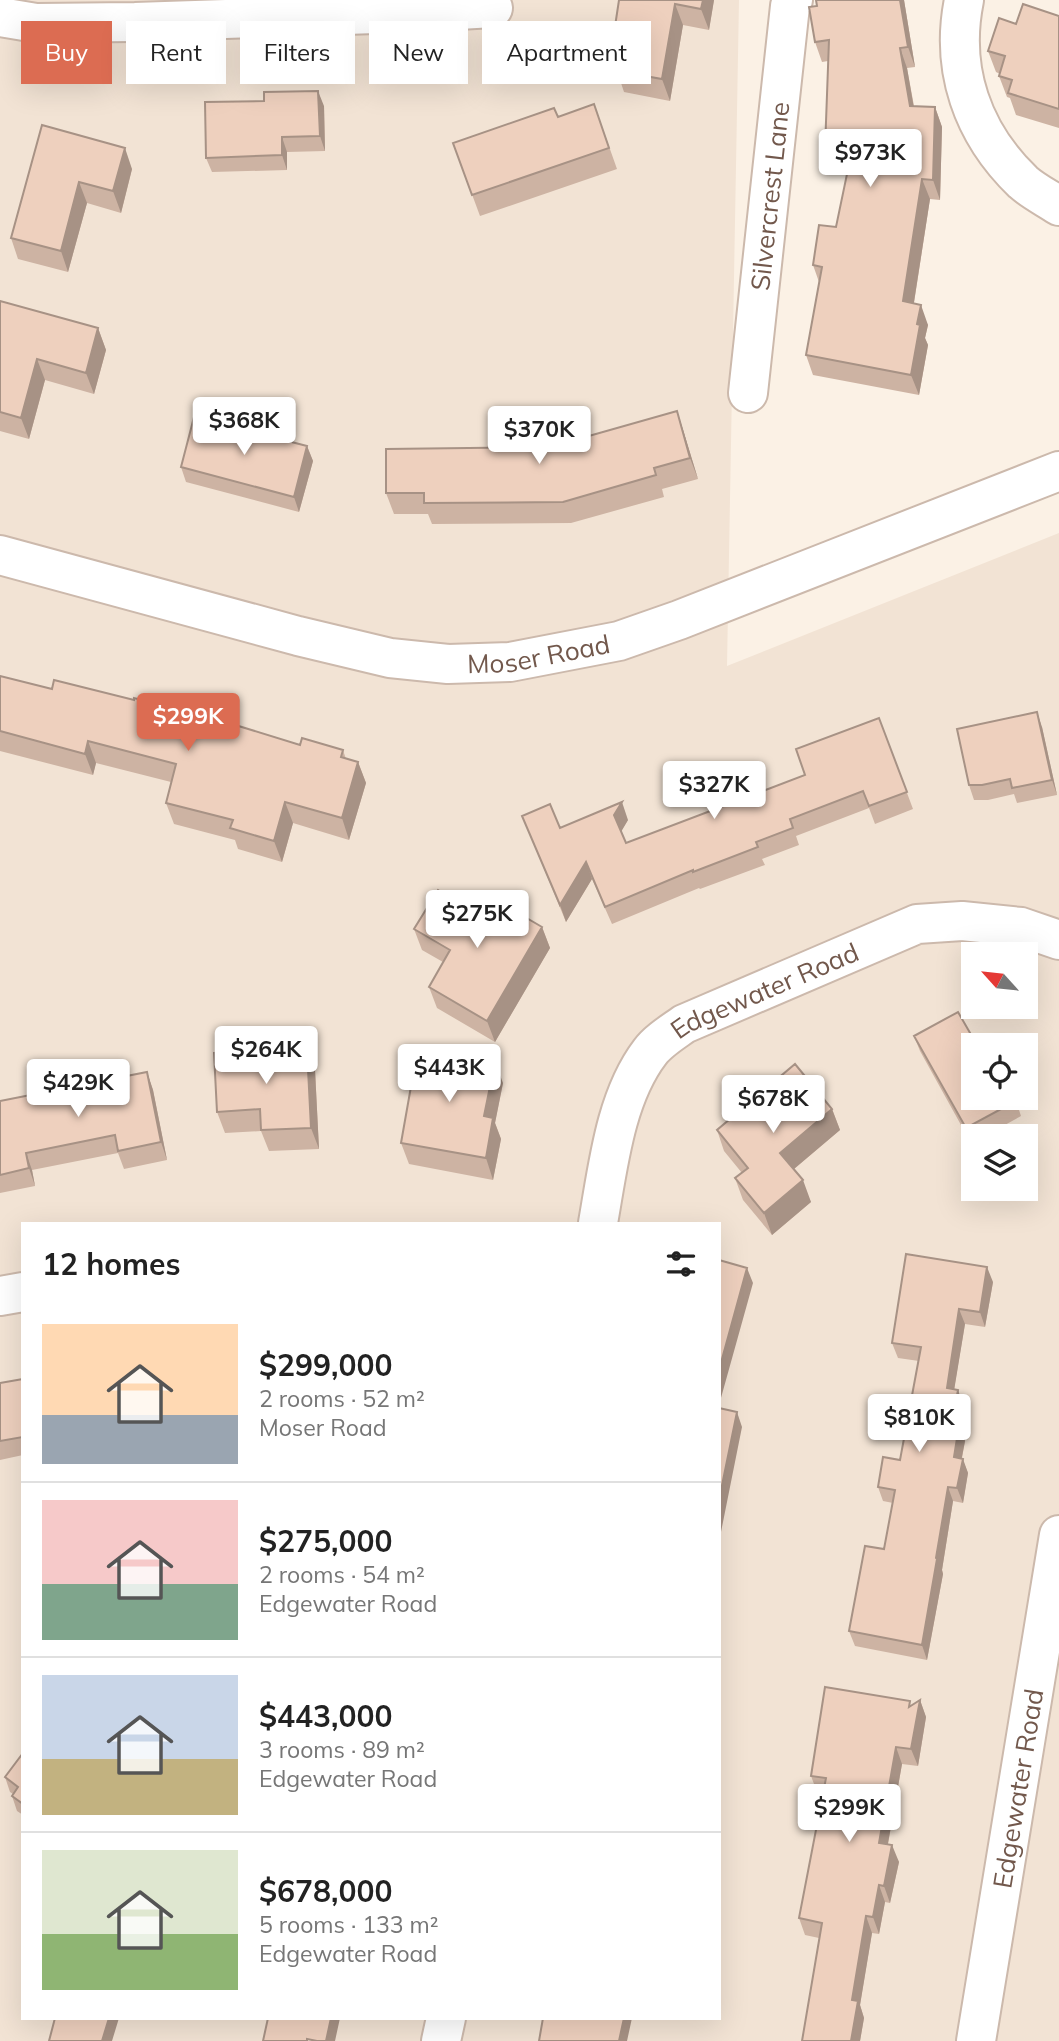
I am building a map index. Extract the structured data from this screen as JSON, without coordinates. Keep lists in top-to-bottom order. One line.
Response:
{"streets":{"street":["Silvercrest Lane","Moser Road","Edgewater Road"]},"north":"top left","page":{"chip":["Buy","Rent","Filters","New","Apartment"],"price":["$973K","$368K","$370K","$299K","$327K","$275K","$264K","$443K","$429K","$678K","$810K","$299K"],"heading":"12 homes","list":[{"name":"$299,000","note":"2 rooms · 52 m² · Moser Road"},{"name":"$275,000","note":"2 rooms · 54 m² · Edgewater Road"},{"name":"$443,000","note":"3 rooms · 89 m² · Edgewater Road"},{"name":"$678,000","note":"5 rooms · 133 m² · Edgewater Road"}]}}
